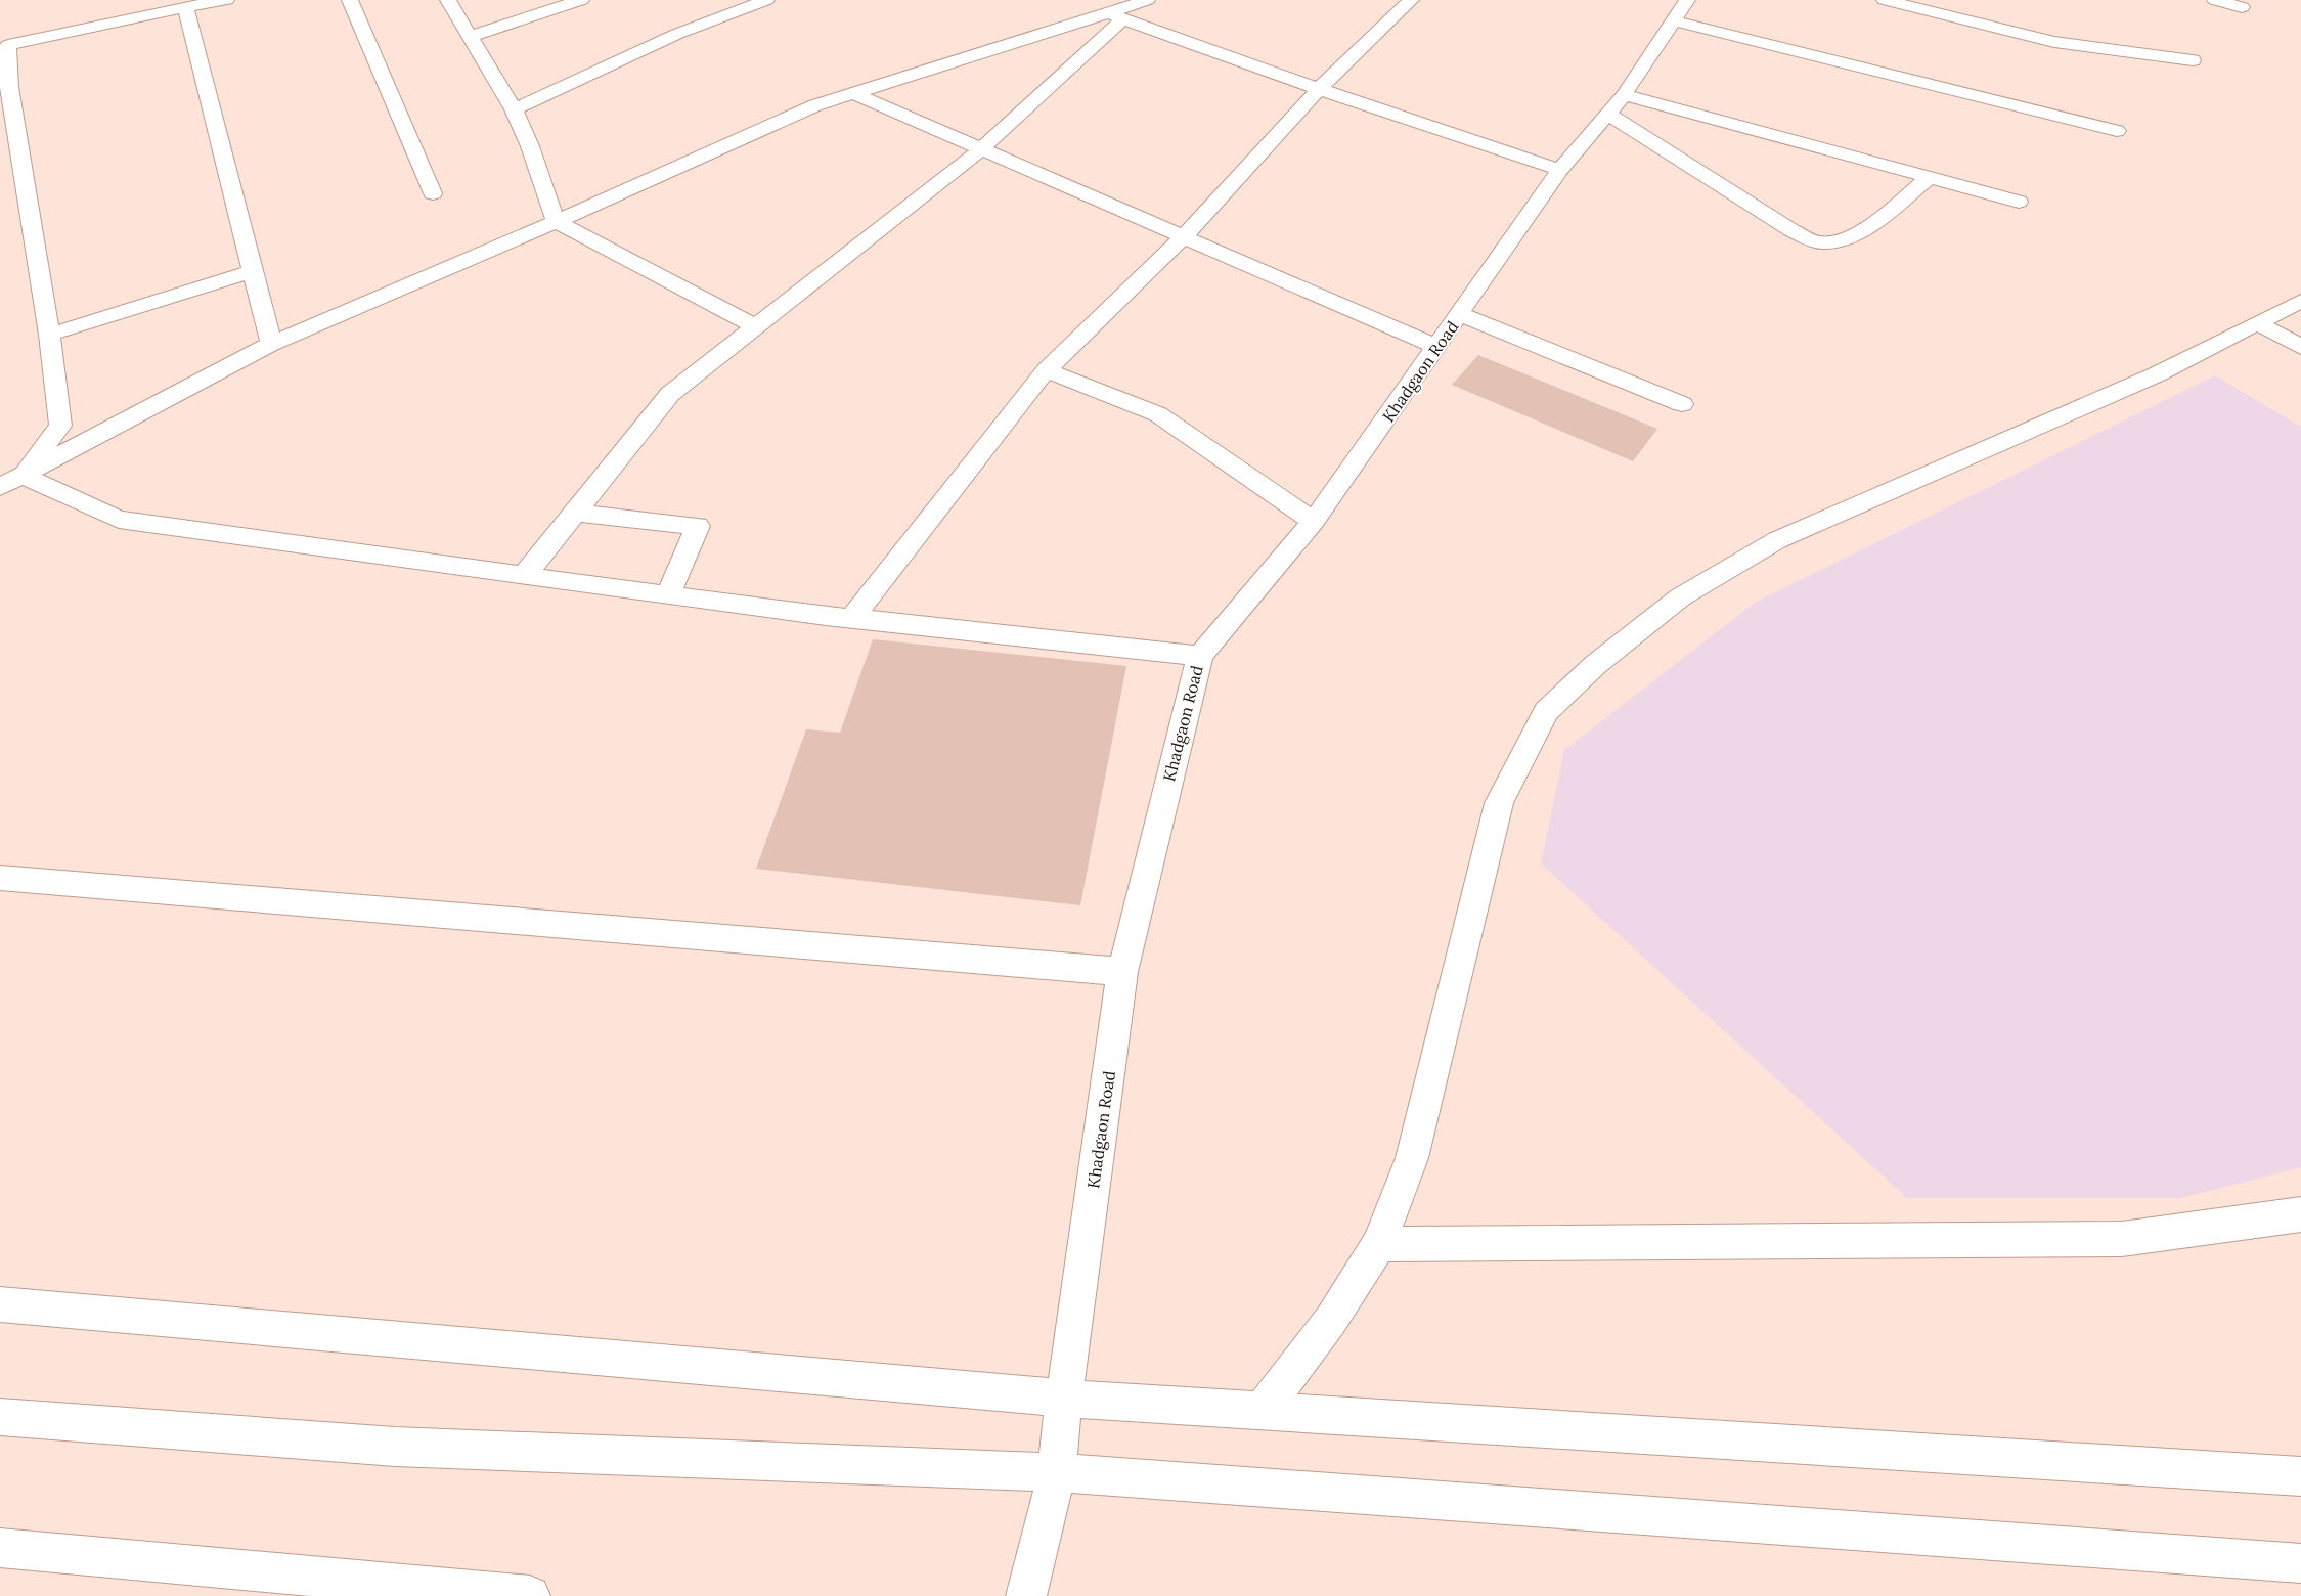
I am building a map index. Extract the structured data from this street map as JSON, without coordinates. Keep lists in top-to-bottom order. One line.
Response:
{"streets":{"street":["Khadgaon Road"]}}
